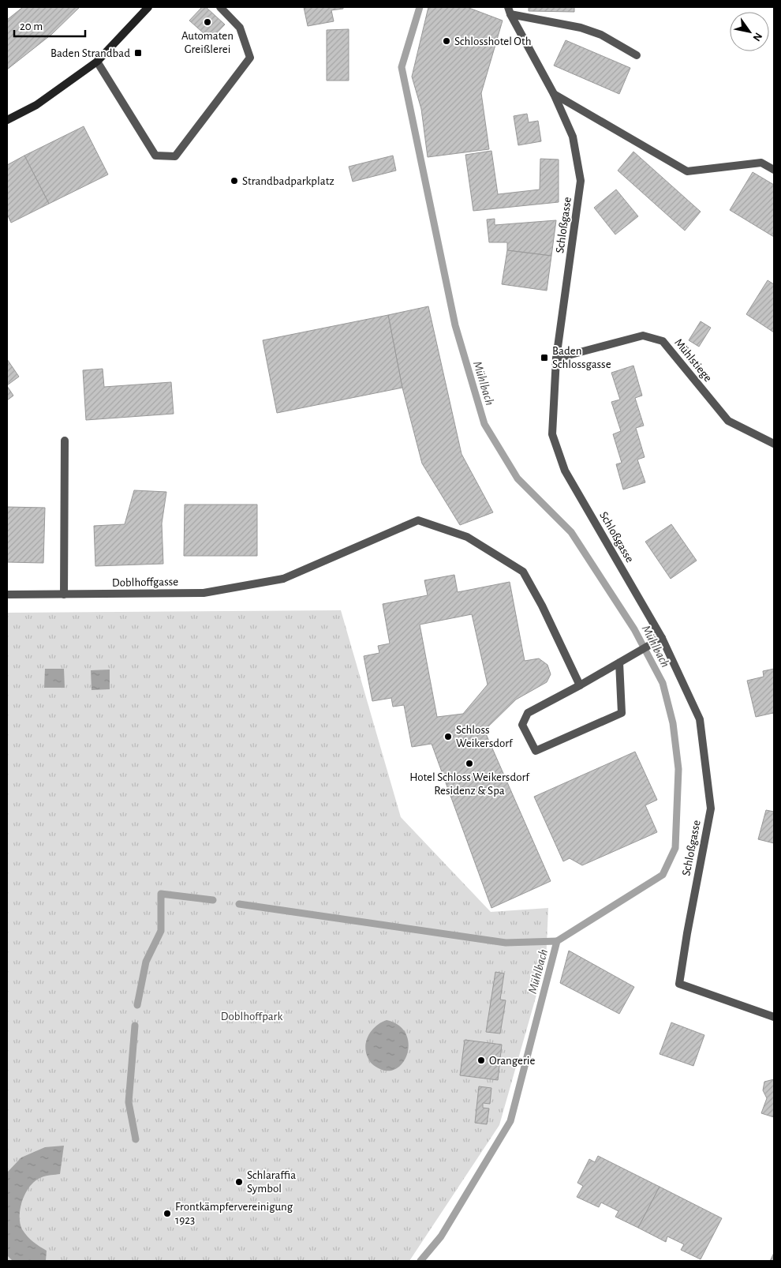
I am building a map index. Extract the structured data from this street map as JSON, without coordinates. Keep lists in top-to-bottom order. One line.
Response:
{"streets":{"street":["Schloßgasse","Mühlstiege","Doblhoffgasse"]},"crossings":[["Schloßgasse","Mühlstiege"]],"water":["Mühlbach"],"parks":["Doblhoffpark"],"places":{"other":["Automaten Greißlerei","Schlosshotel Oth","Strandbadparkplatz","Schloss Weikersdorf","Hotel Schloss Weikersdorf Residenz & Spa","Orangerie","Schlaraffia Symbol","Frontkämpfervereinigung 1923"],"transit":["Baden Strandbad","Baden Schlossgasse"]},"scale_bar":"20 m","north":"bottom right"}
